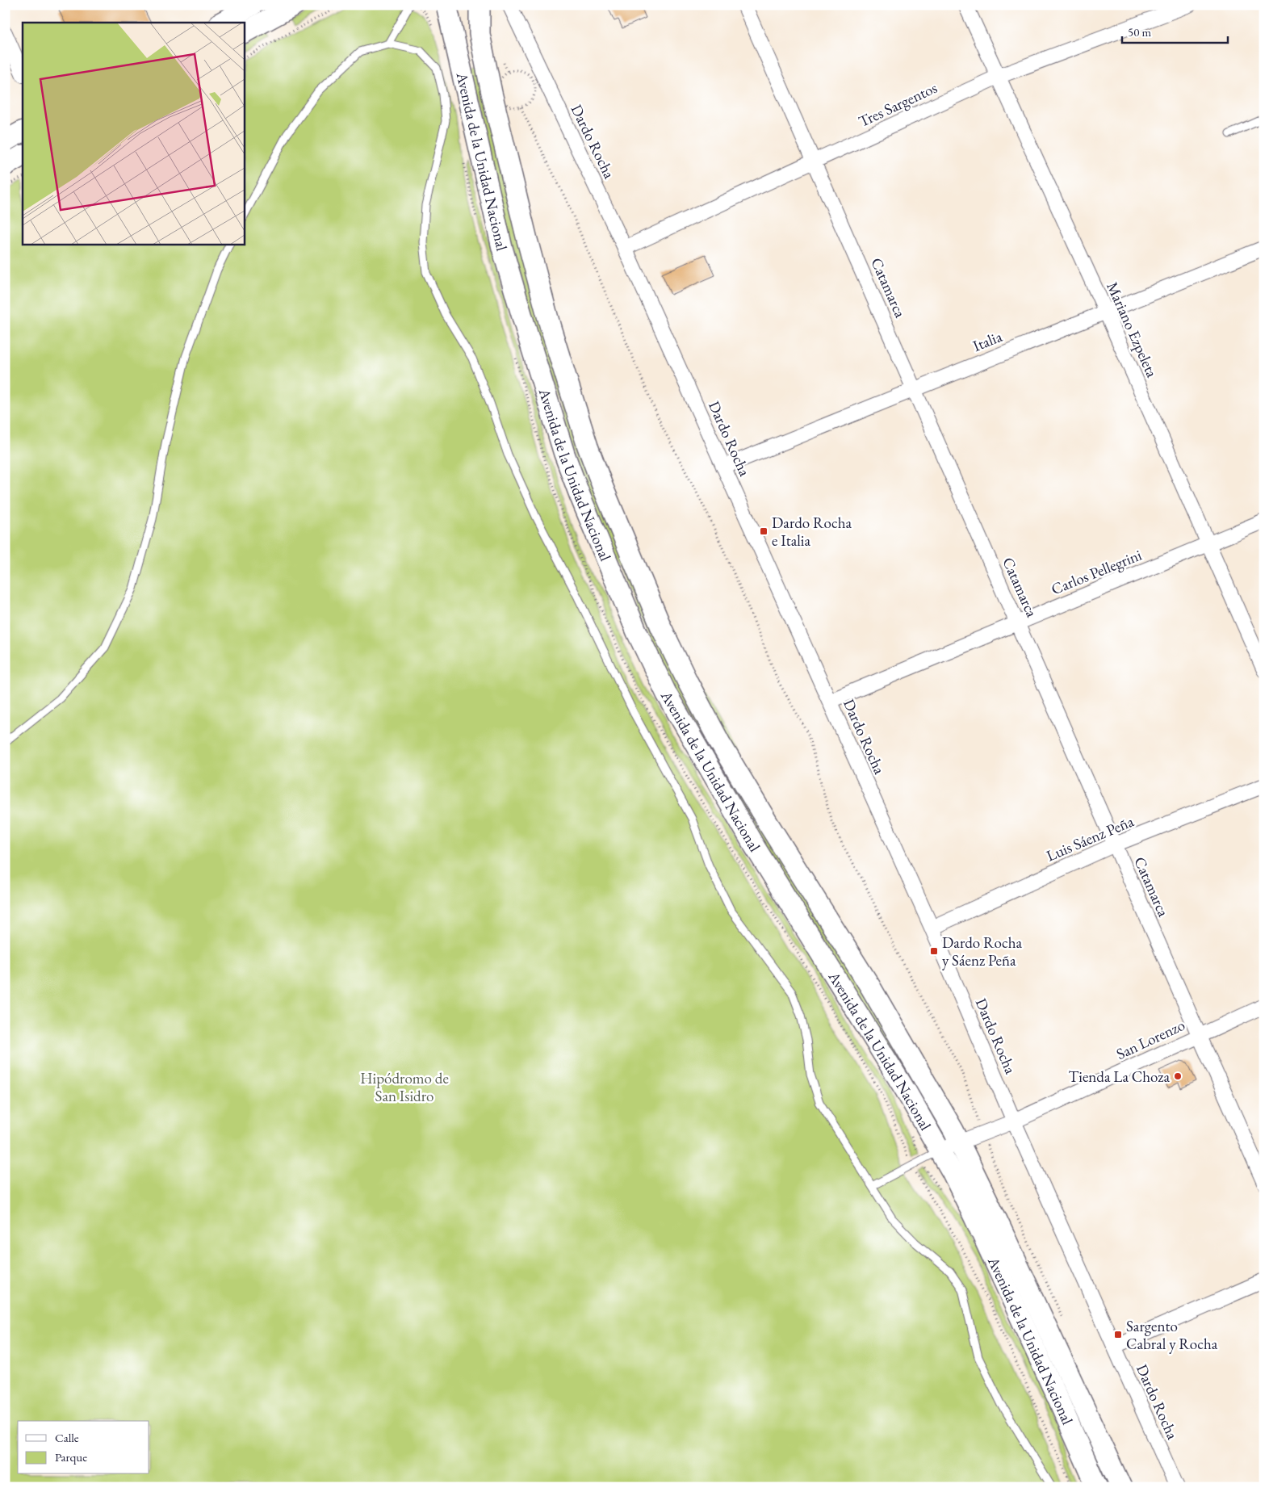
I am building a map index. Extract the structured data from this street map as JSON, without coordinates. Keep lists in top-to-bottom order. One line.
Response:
{"streets":{"main road":["Avenida de la Unidad Nacional"],"street":["Tres Sargentos","Dardo Rocha","Catamarca","Mariano Ezpeleta","Italia","Carlos Pellegrini","Luis Sáenz Peña","San Lorenzo"]},"crossings":[["Tres Sargentos","Dardo Rocha"],["Tres Sargentos","Catamarca"],["Tres Sargentos","Mariano Ezpeleta"],["Dardo Rocha","Italia"],["Dardo Rocha","Carlos Pellegrini"],["Dardo Rocha","Luis Sáenz Peña"],["Dardo Rocha","San Lorenzo"],["Avenida de la Unidad Nacional","San Lorenzo"],["Catamarca","Italia"],["Catamarca","Carlos Pellegrini"],["Catamarca","Luis Sáenz Peña"],["Catamarca","San Lorenzo"],["Mariano Ezpeleta","Italia"],["Mariano Ezpeleta","Carlos Pellegrini"]],"parks":["Hipódromo de San Isidro"],"places":{"transit":["Dardo Rocha e Italia","Dardo Rocha y Sáenz Peña","Sargento Cabral y Rocha"],"other":["Tienda La Choza"]},"legend":["Calle","Parque"],"scale_bar":"50 m"}
